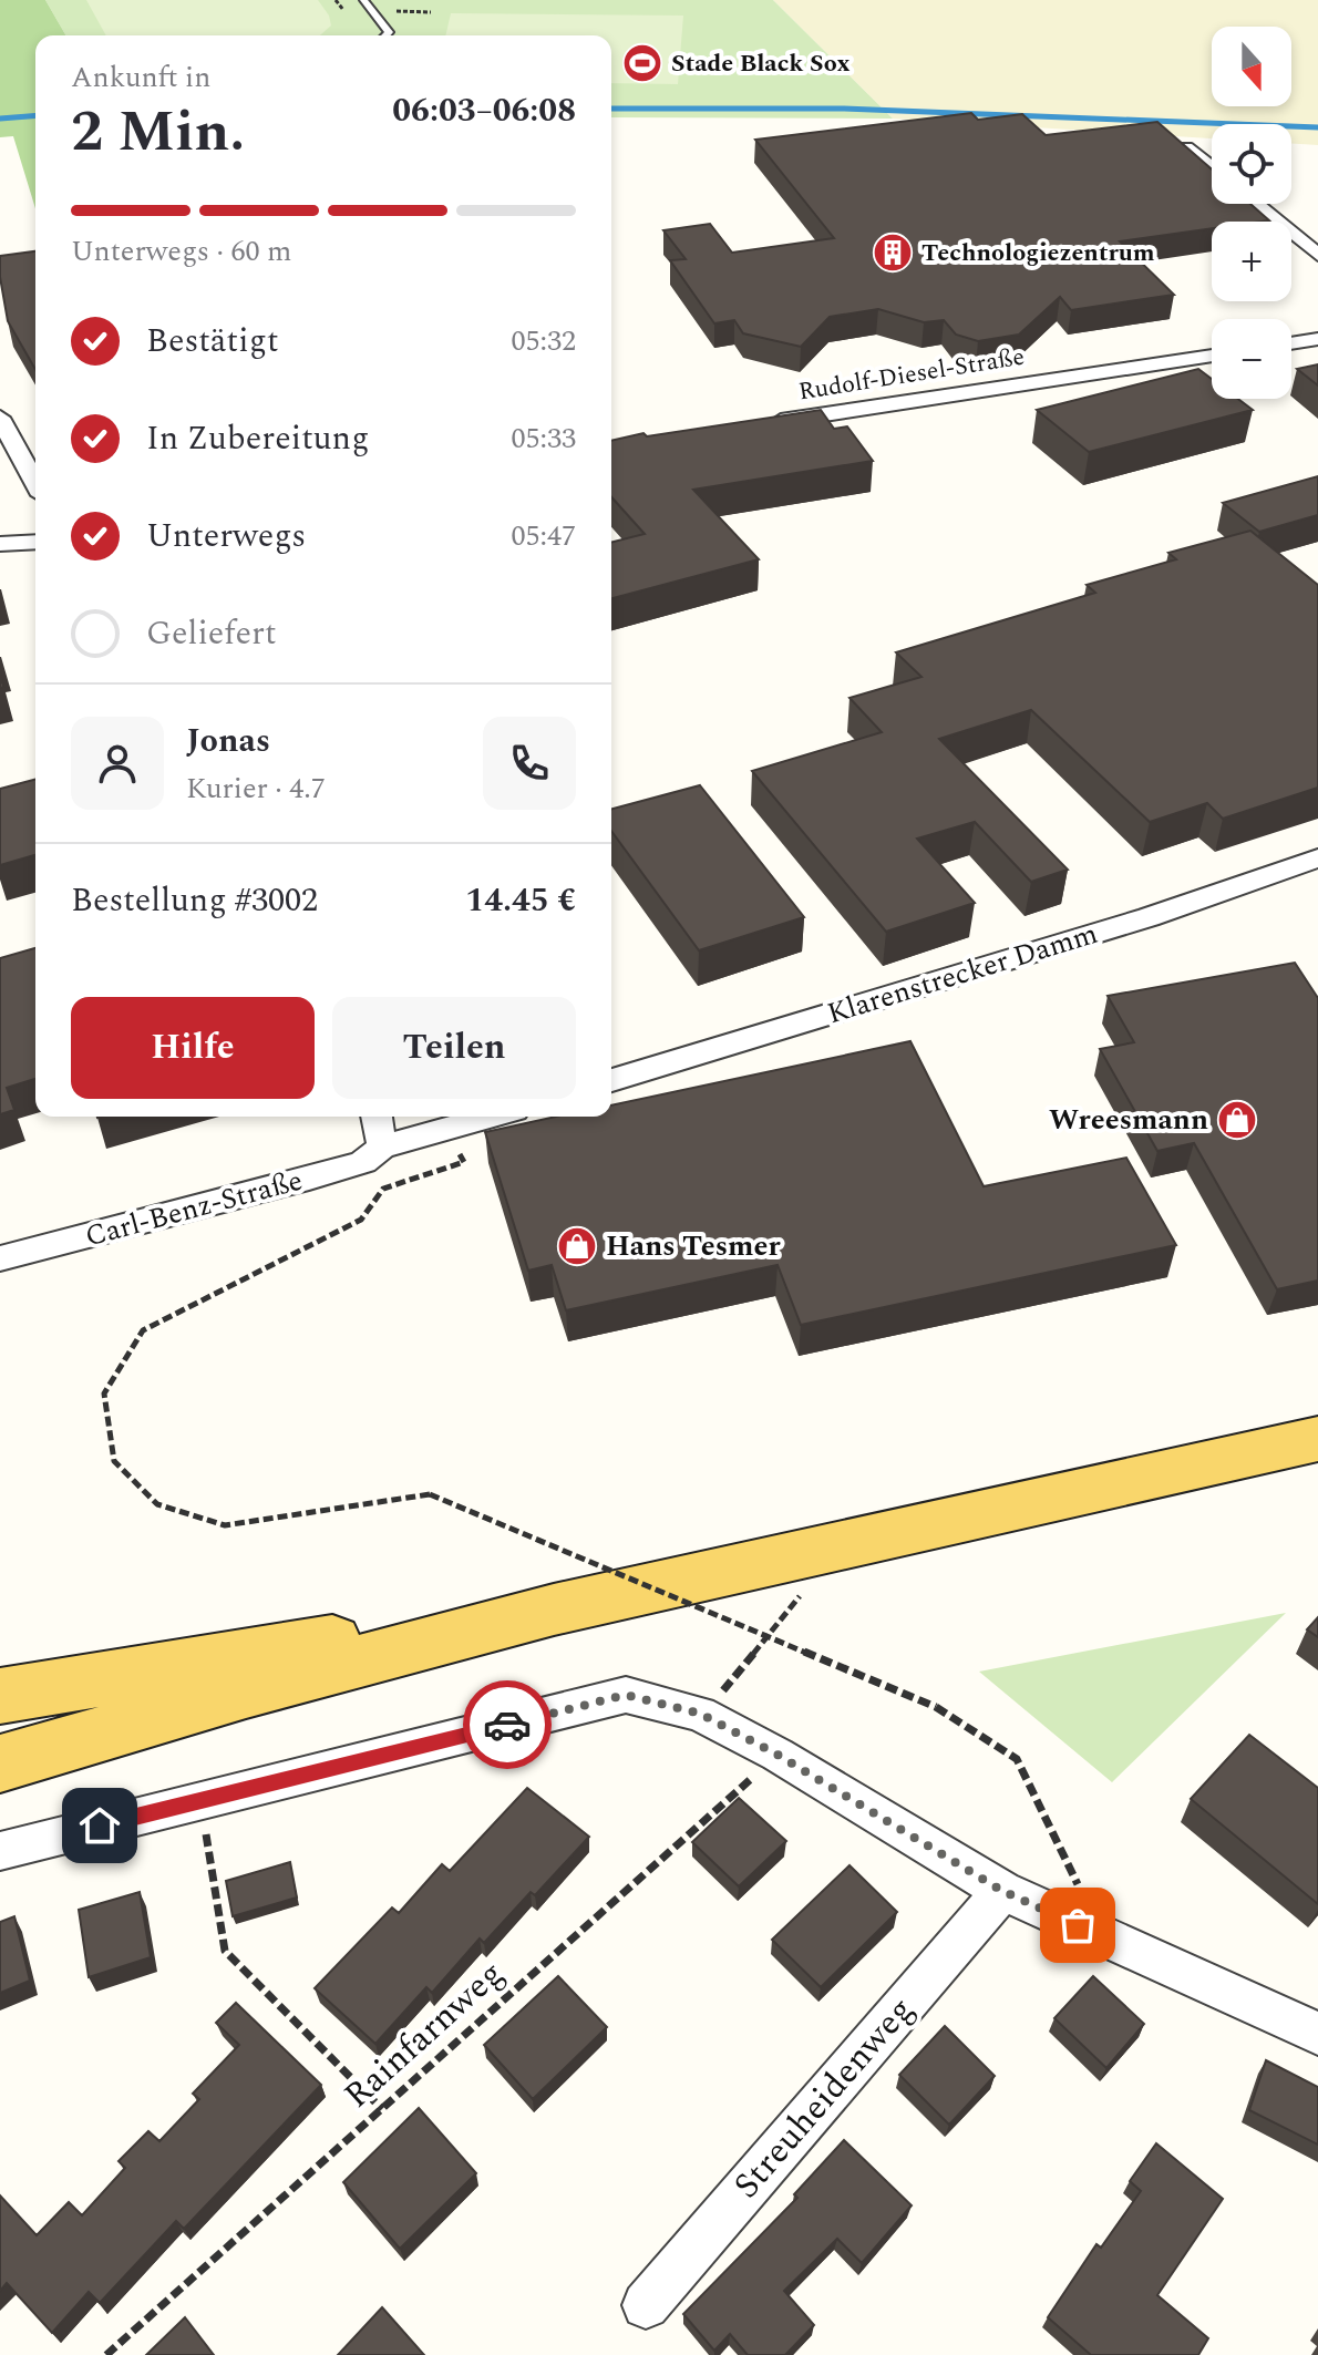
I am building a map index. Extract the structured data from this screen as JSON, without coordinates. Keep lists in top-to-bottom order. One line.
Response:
{"streets":{"street":["Rudolf-Diesel-Straße","Klarenstrecker Damm","Carl-Benz-Straße","Streuheidenweg"],"path":["Rainfarnweg"]},"places":{"sports":["Stade Black Sox"],"building":["Technologiezentrum"],"shop":["Wreesmann","Hans Tesmer"]},"north":"bottom","page":{"map_buttons":["+","−"],"heading":["2 Min.","Ankunft in","06:03–06:08"],"panel":["Jonas","Kurier · 4.7","Bestellung #3002","14.45 €"],"bar":"Unterwegs · 60 m","list":[["Bestätigt","05:32"],["In Zubereitung","05:33"],["Unterwegs","05:47"],"Geliefert"],"buttons":["Hilfe","Teilen"]}}
